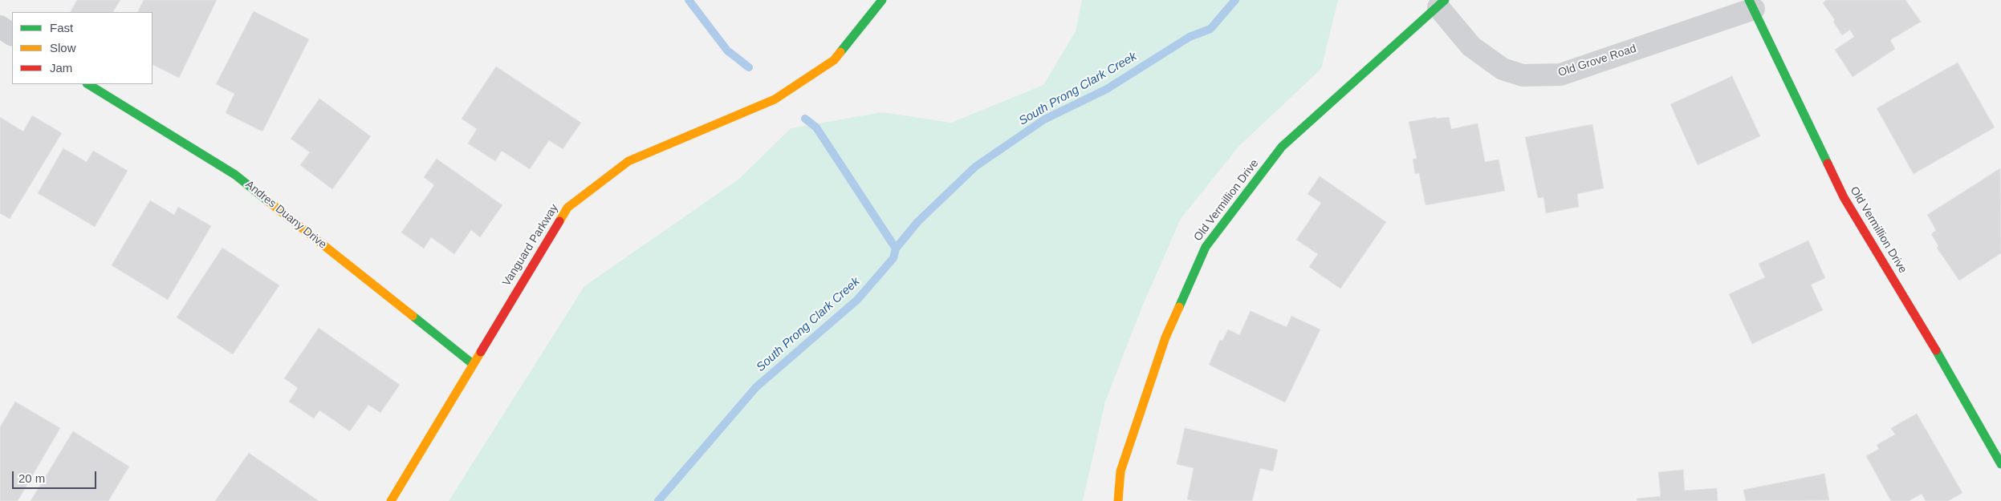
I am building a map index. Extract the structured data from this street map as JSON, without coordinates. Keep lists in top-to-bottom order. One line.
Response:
{"streets":{"street":["Old Grove Road","Old Vermillion Drive","Andres Duany Drive","Vanguard Parkway"]},"crossings":[["Old Grove Road","Old Vermillion Drive"],["Andres Duany Drive","Vanguard Parkway"]],"water":["South Prong Clark Creek"],"legend":["Fast","Slow","Jam"],"scale_bar":"20 m"}
